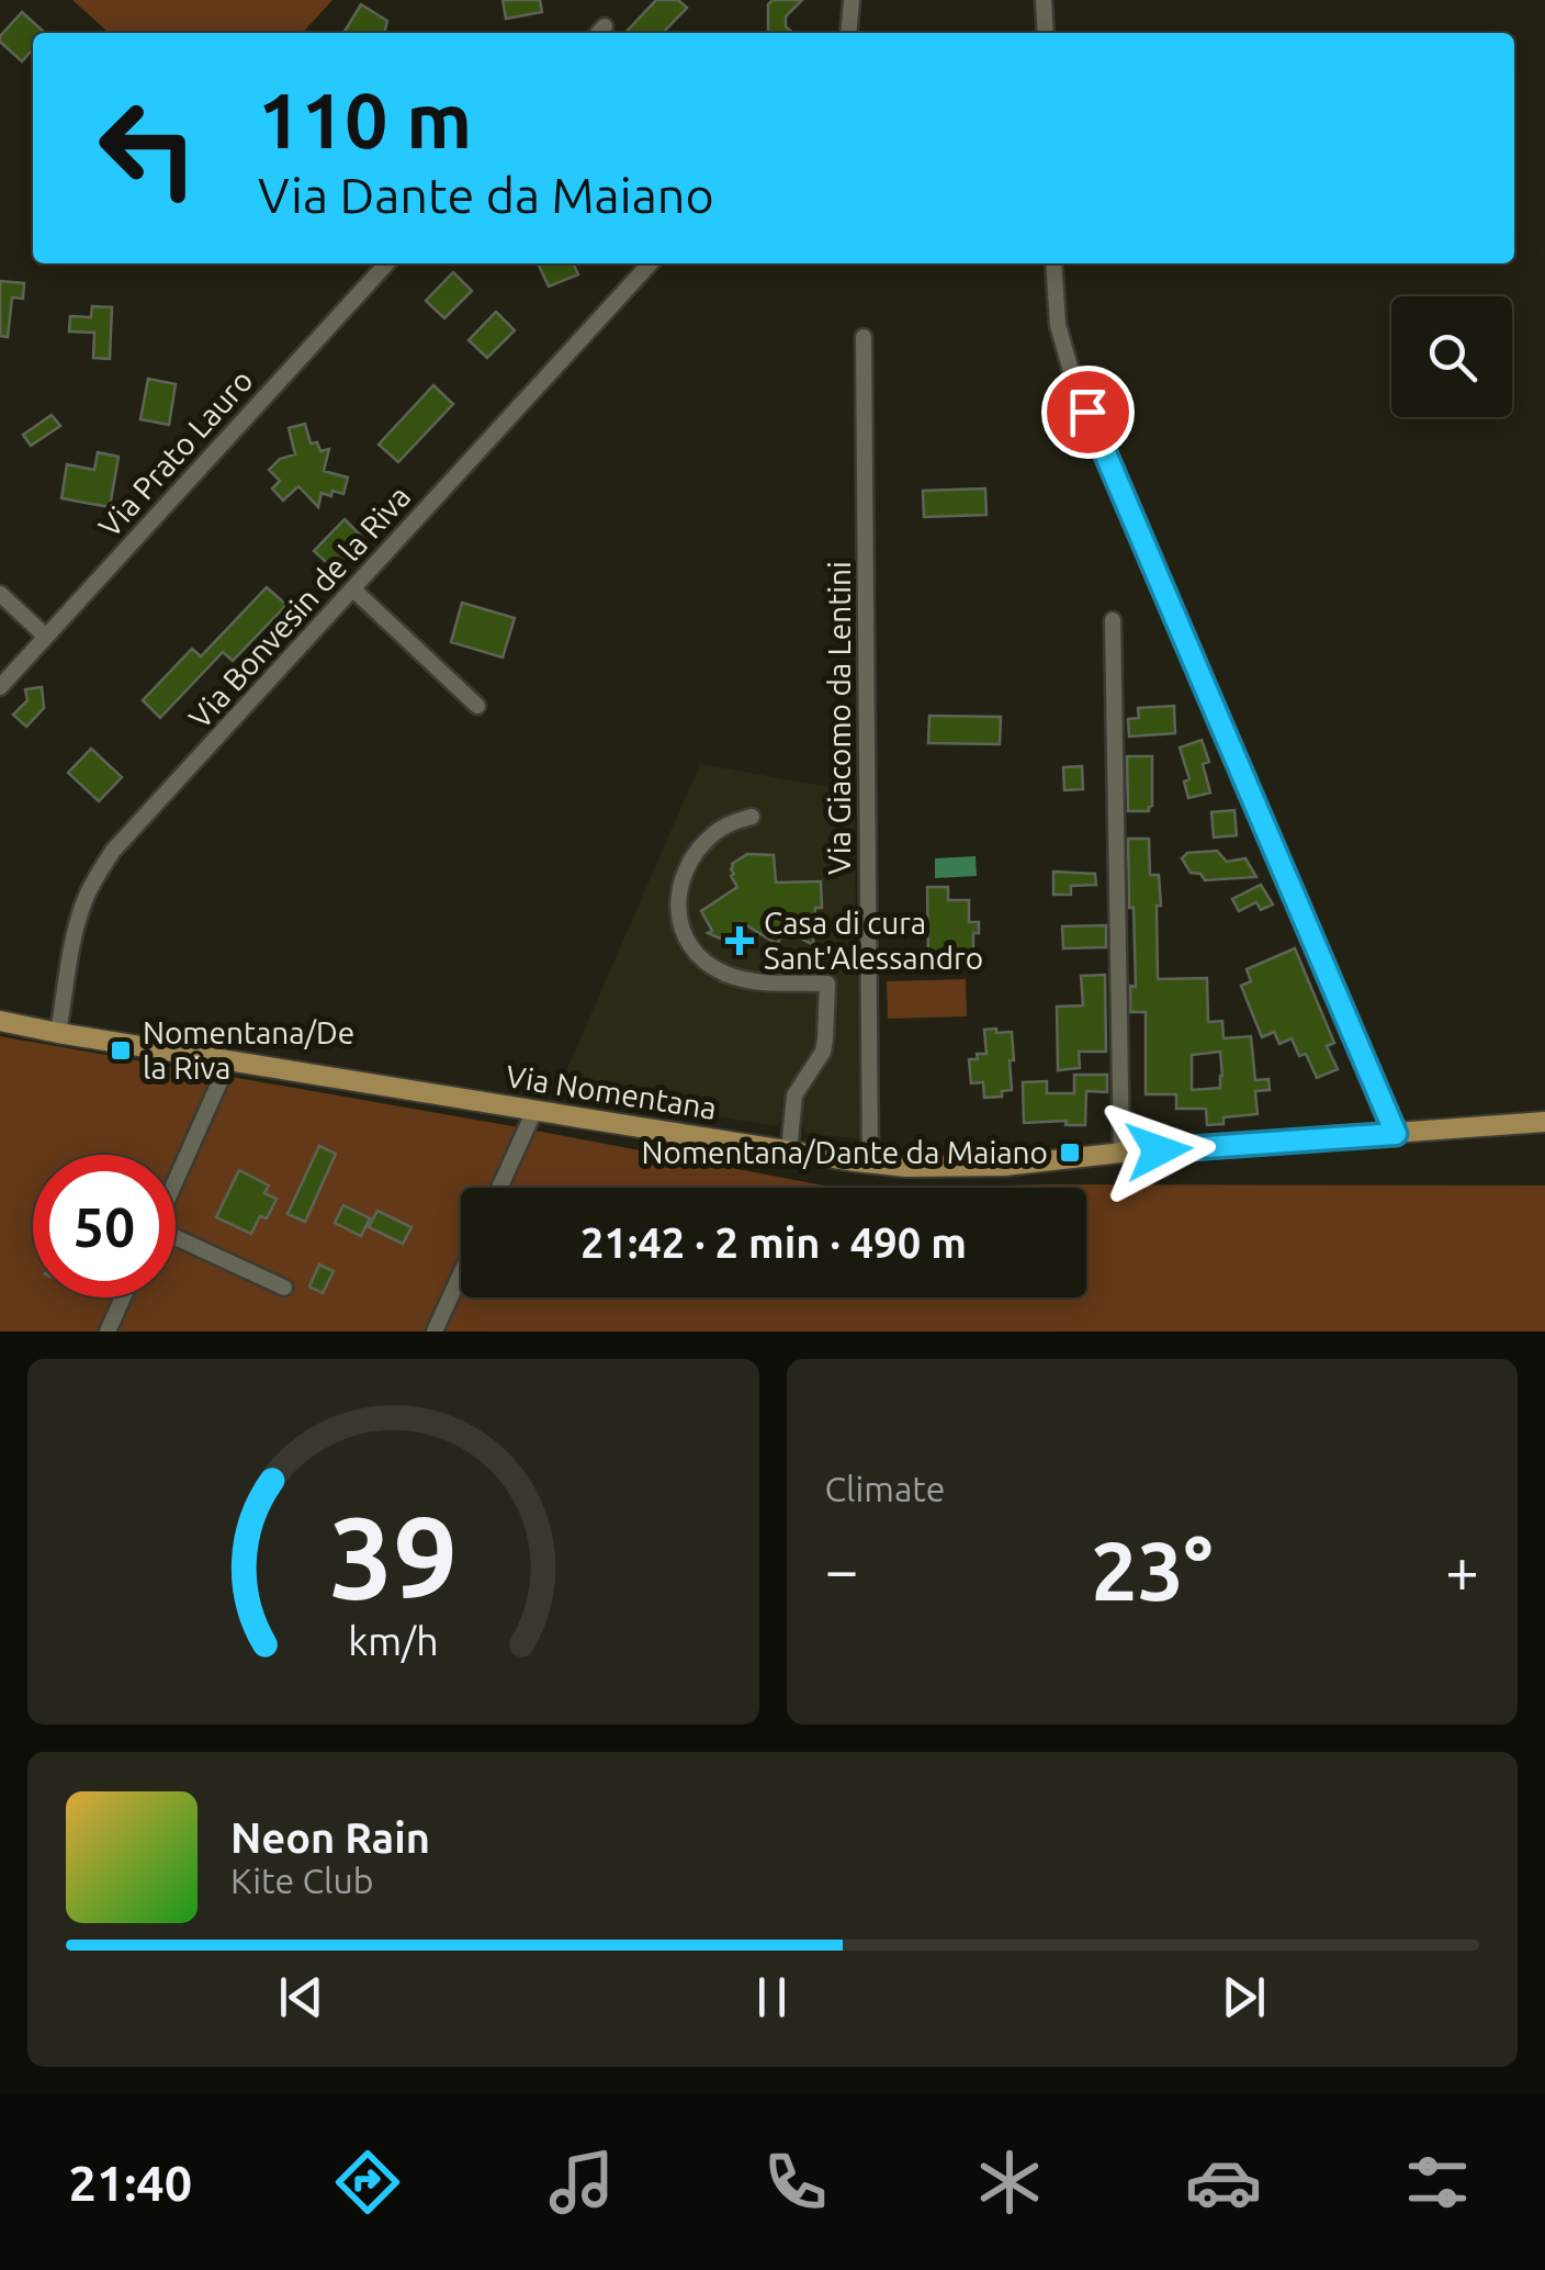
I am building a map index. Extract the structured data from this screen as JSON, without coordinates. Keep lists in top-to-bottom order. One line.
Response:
{"streets":{"main road":["Via Nomentana"],"street":["Via Prato Lauro","Via Bonvesin de la Riva","Via Giacomo da Lentini"]},"crossings":[["Via Bonvesin de la Riva","Via Nomentana"],["Via Giacomo da Lentini","Via Nomentana"]],"places":{"health":["Casa di cura Sant'Alessandro"],"transit":["Nomentana/De la Riva","Nomentana/Dante da Maiano"]},"page":{"turn":["110 m","Via Dante da Maiano"],"limit":"50","trip":"21:42 · 2 min · 490 m","tile":"Climate","heat":["−","23°","+"],"song":["Neon Rain","Kite Club"],"tabs":"21:40","gauge":["39","km/h"]}}
